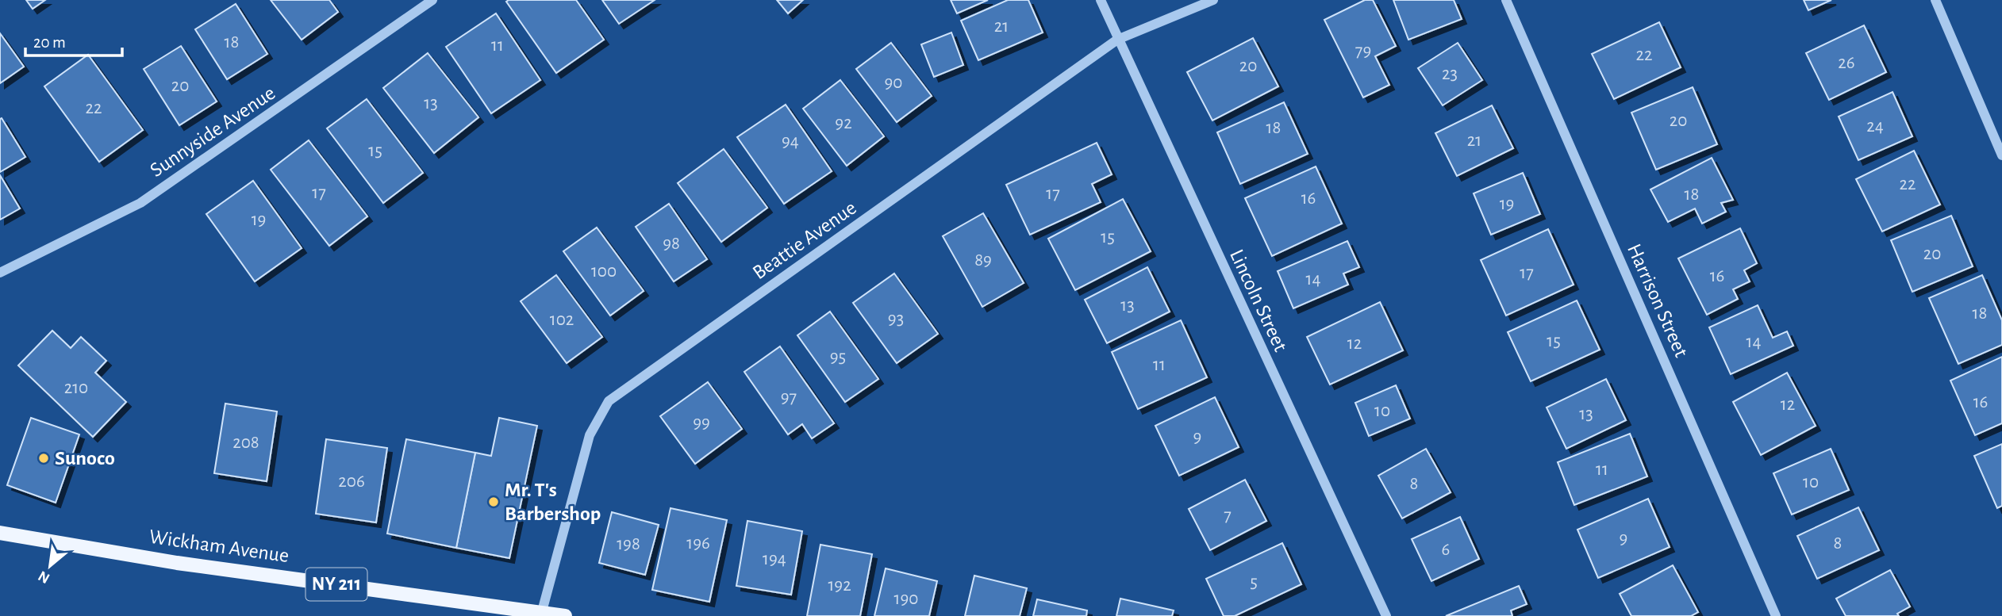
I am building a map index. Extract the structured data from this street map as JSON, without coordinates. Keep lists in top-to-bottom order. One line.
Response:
{"streets":{"main road":["Wickham Avenue","NY 211"],"street":["Sunnyside Avenue","Beattie Avenue","Lincoln Street","Harrison Street"]},"crossings":[["Beattie Avenue","Lincoln Street"],["Beattie Avenue","Wickham Avenue"]],"places":["Sunoco","Mr. T's Barbershop"],"house_numbers":["21","18","11","79","22","26","20","23","90","20","13","22","20","92","24","18","21","94","15","22","17","17","18","16","19","19","15","98","20","89","100","17","16","14","13","18","93","102","15","14","12","95","11","210","97","16","12","10","13","99","9","208","11","206","10","8","7","9","196","8","198","6","194","5","192","190"],"scale_bar":"20 m","north":"bottom left"}
